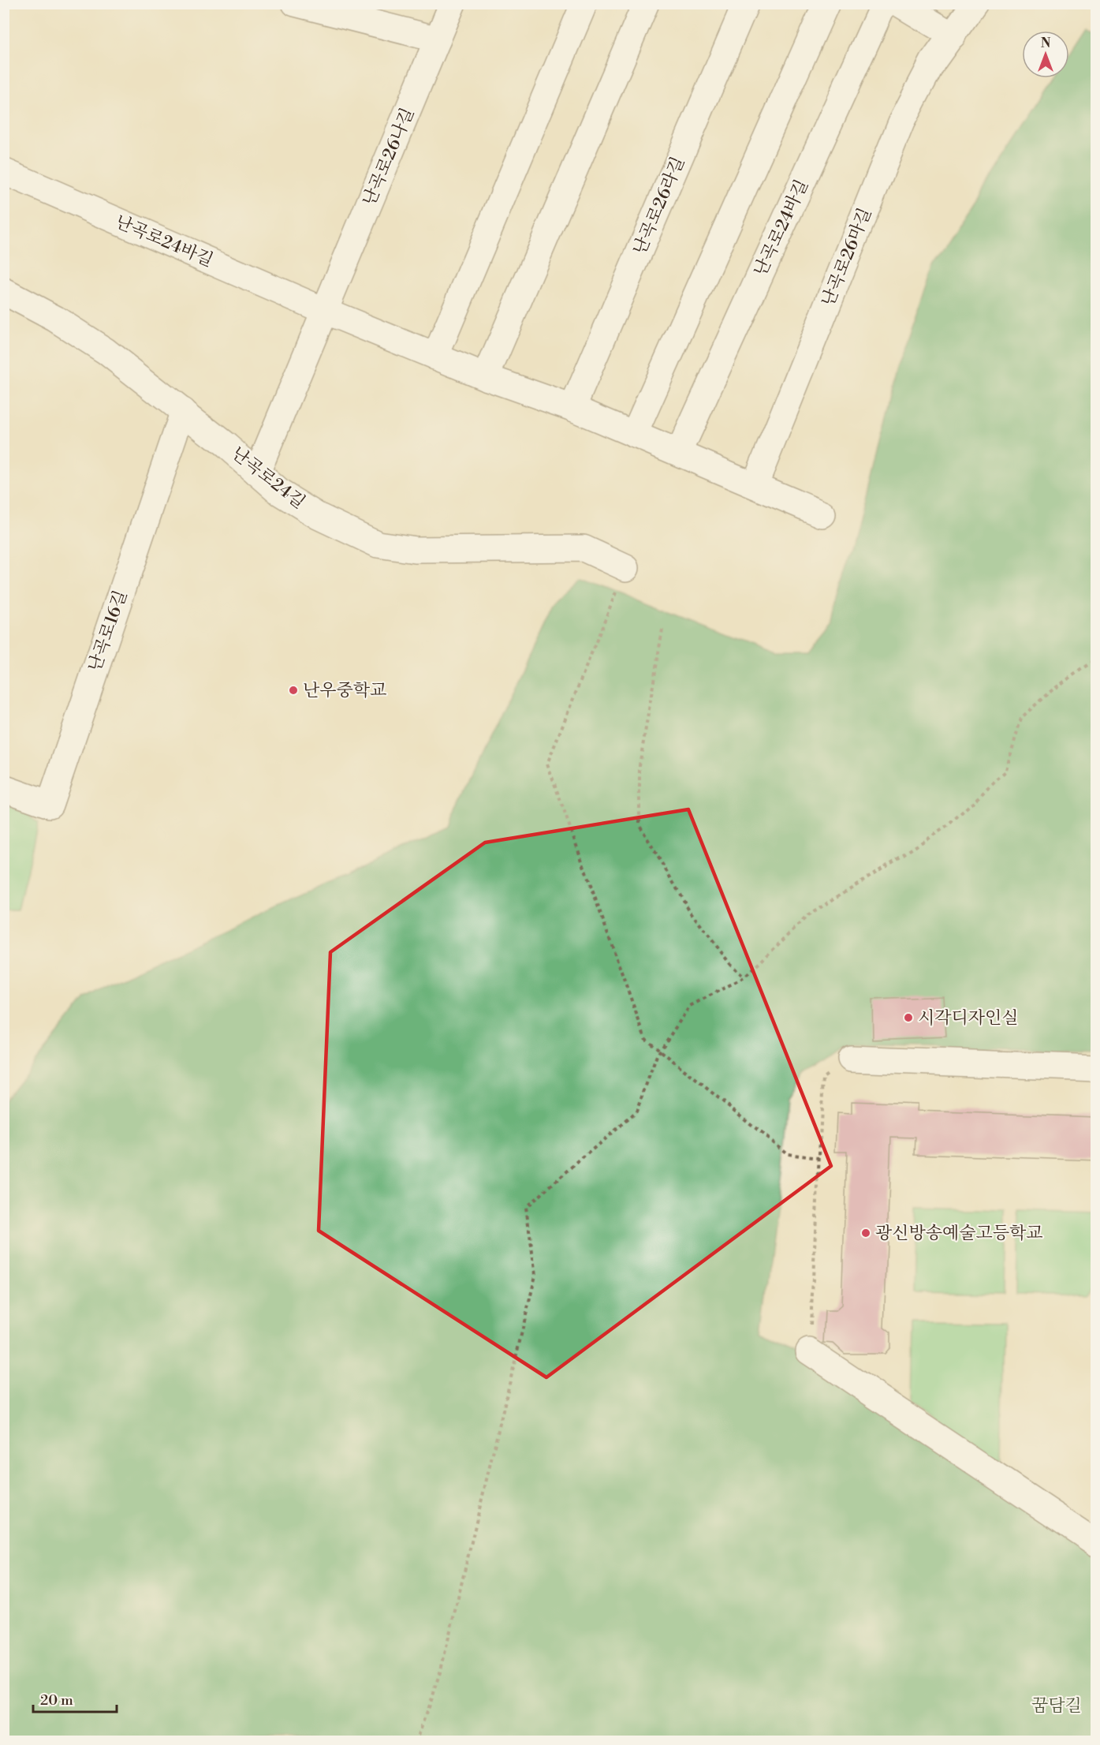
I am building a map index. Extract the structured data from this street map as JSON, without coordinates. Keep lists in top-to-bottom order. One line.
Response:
{"streets":{"street":["난곡로26나길","난곡로26라길","난곡로24바길","난곡로26마길","난곡로24길","난곡로16길"]},"crossings":[["난곡로26나길","난곡로24바길"],["난곡로26라길","난곡로24바길"],["난곡로24바길","난곡로26마길"],["난곡로24길","난곡로16길"]],"parks":["꿈담길"],"places":["난우중학교","시각디자인실","광신방송예술고등학교"],"scale_bar":"20 m","north":"top"}
